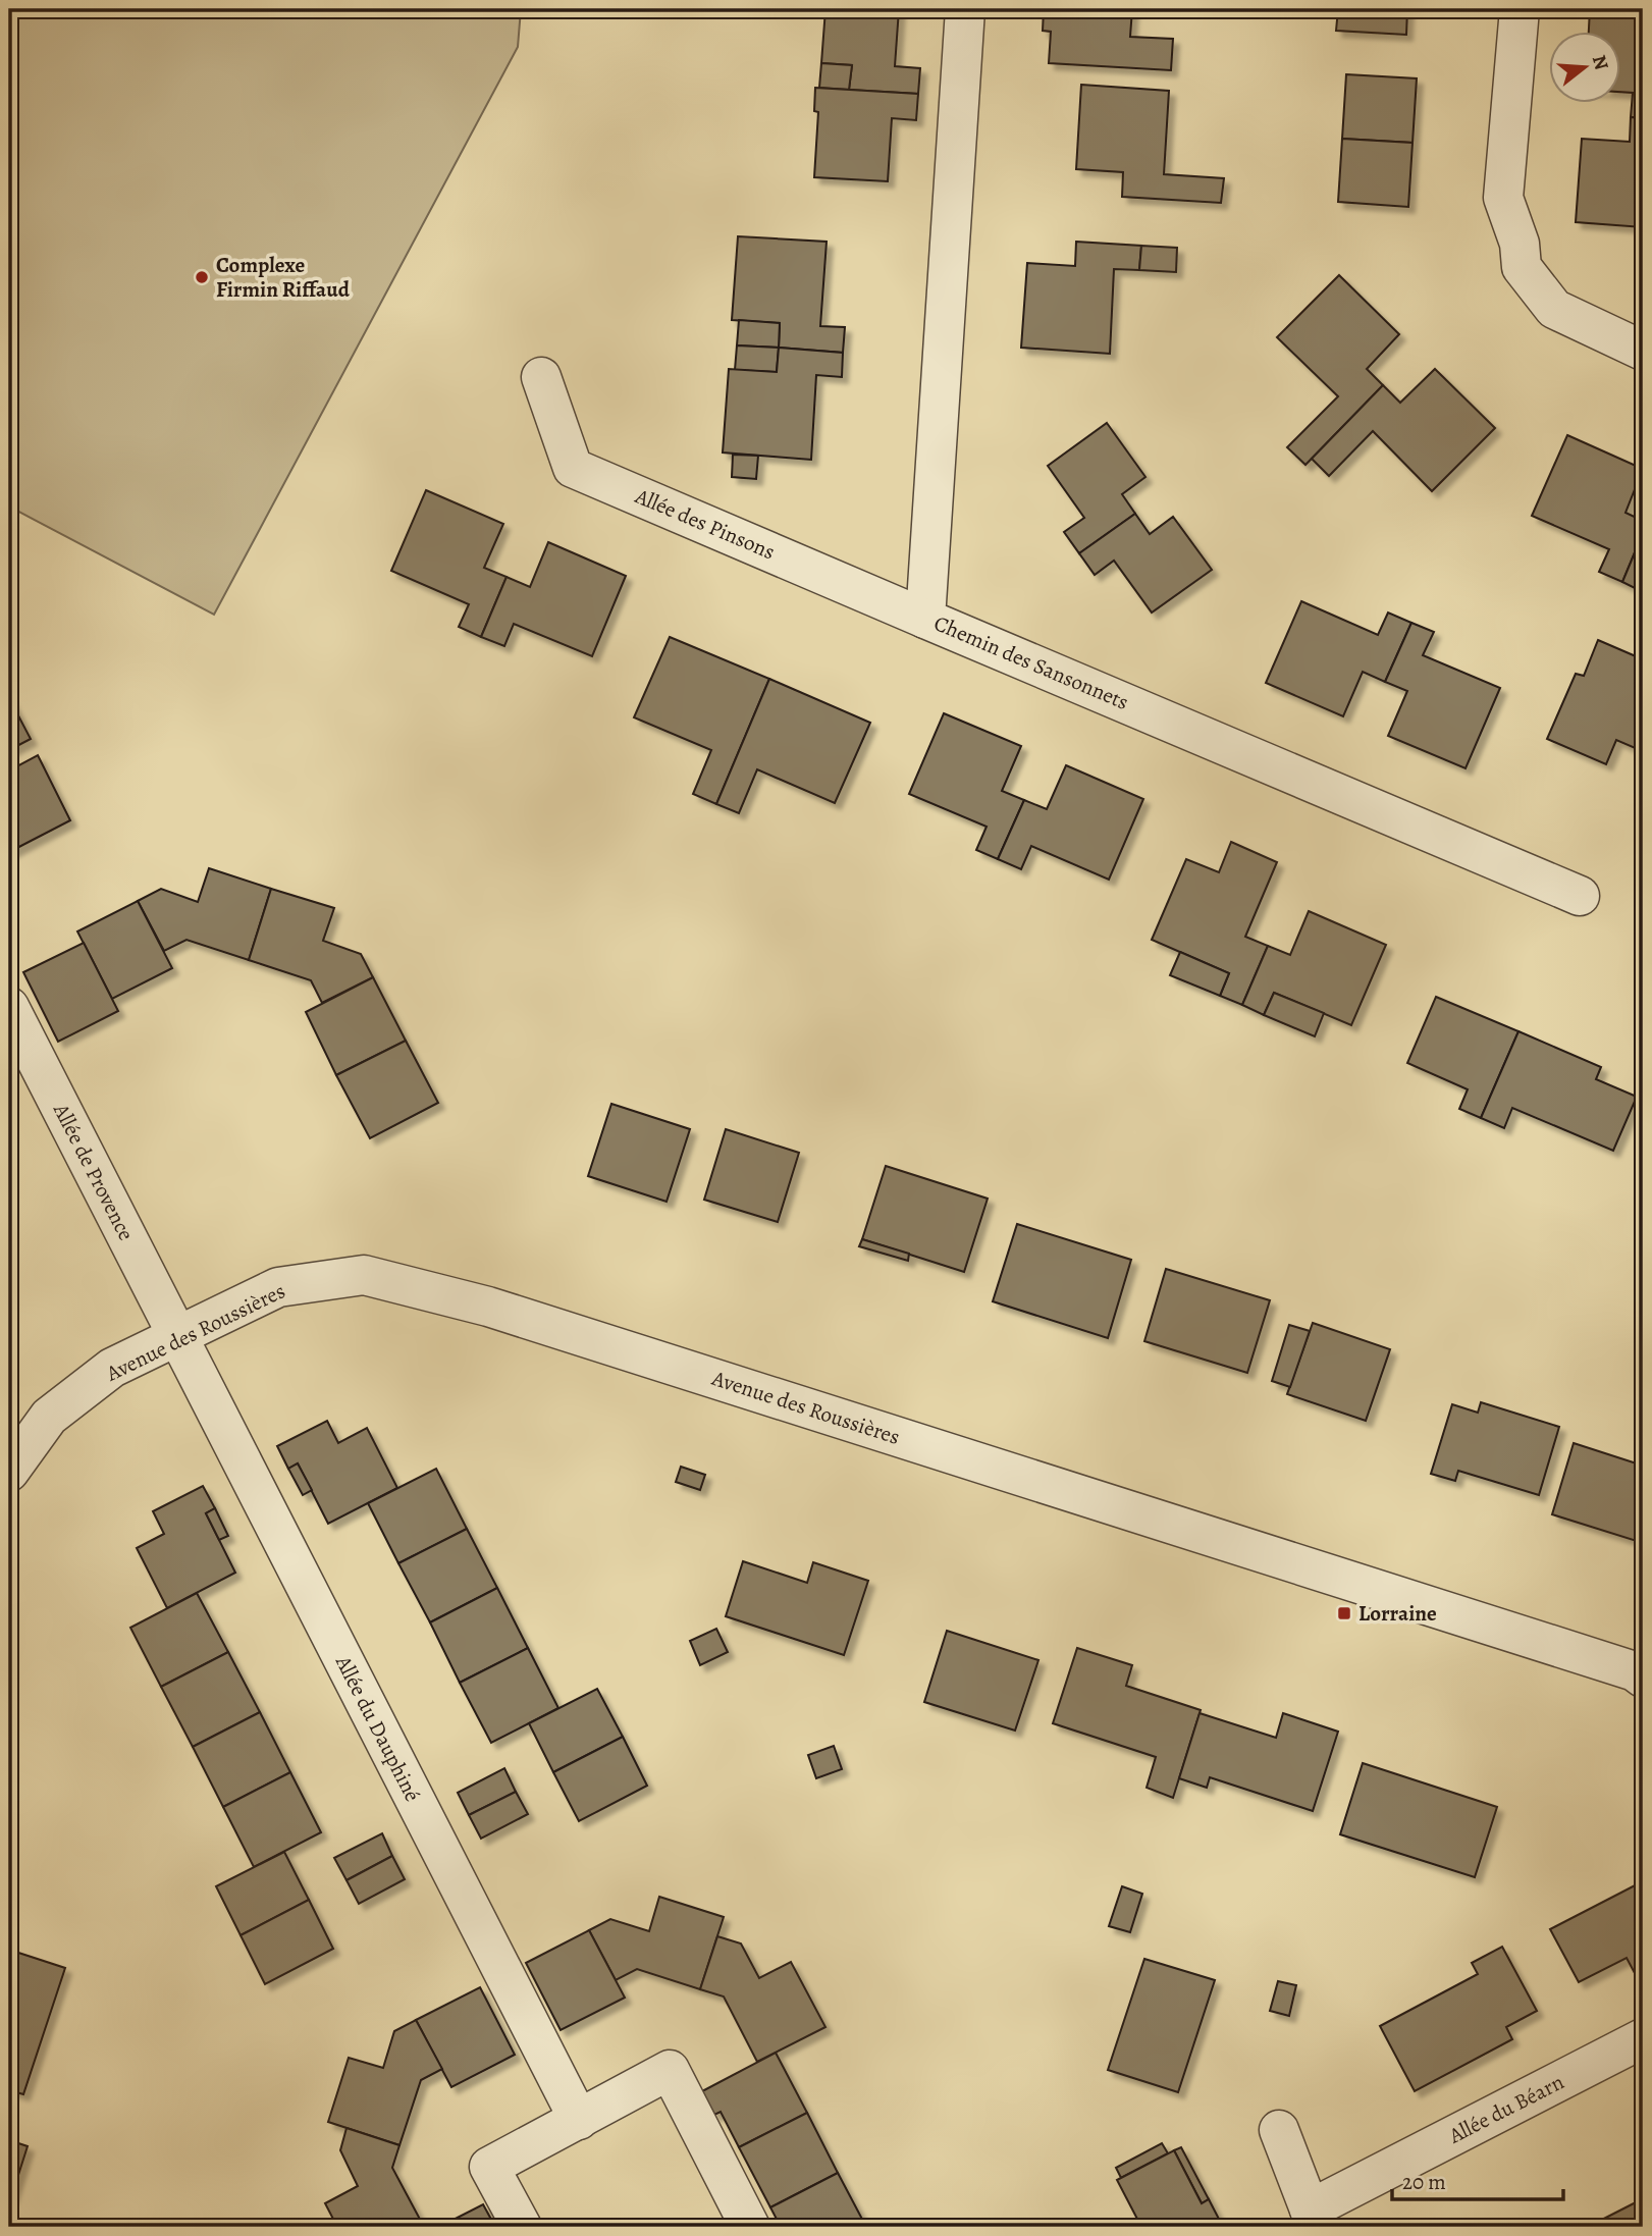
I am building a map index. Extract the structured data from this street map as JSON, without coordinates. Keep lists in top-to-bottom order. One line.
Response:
{"streets":{"street":["Allée des Pinsons","Chemin des Sansonnets","Allée de Provence","Avenue des Roussières","Allée du Dauphiné","Allée du Béarn"]},"crossings":[["Allée des Pinsons","Chemin des Sansonnets"],["Allée de Provence","Avenue des Roussières"],["Allée de Provence","Allée du Dauphiné"],["Avenue des Roussières","Allée du Dauphiné"]],"places":{"other":["Complexe Firmin Riffaud"],"transit":["Lorraine"]},"scale_bar":"20 m","north":"right"}
